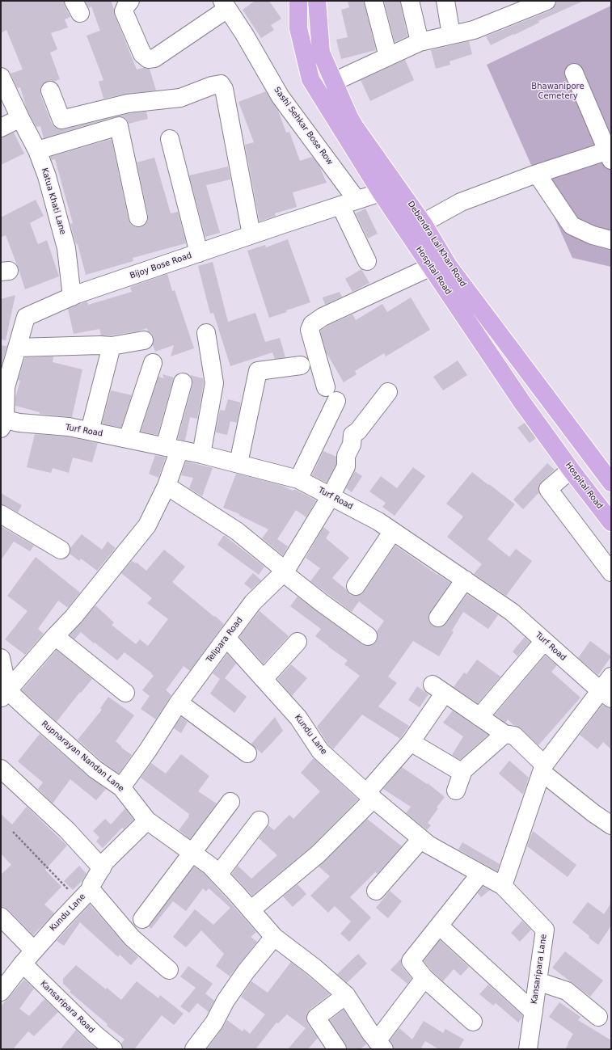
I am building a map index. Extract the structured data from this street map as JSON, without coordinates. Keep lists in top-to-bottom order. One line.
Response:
{"streets":{"main road":["Debendra Lal Khan Road","Hospital Road"],"street":["Sashi Sehkar Bose Row","Katua Khati Lane","Bijoy Bose Road","Turf Road","Telipara Road","Kundu Lane","Rupnarayan Nandan Lane","Kansaripara Lane","Kansaripara Road"]},"crossings":[["Sashi Sehkar Bose Row","Bijoy Bose Road"],["Katua Khati Lane","Bijoy Bose Road"],["Debendra Lal Khan Road","Bijoy Bose Road"],["Bijoy Bose Road","Hospital Road"],["Bijoy Bose Road","Turf Road"],["Turf Road","Telipara Road"],["Telipara Road","Kundu Lane"],["Telipara Road","Rupnarayan Nandan Lane"],["Kundu Lane","Rupnarayan Nandan Lane"],["Kundu Lane","Kansaripara Lane"],["Kundu Lane","Kansaripara Road"]],"parks":["Bhawanipore Cemetery"]}
